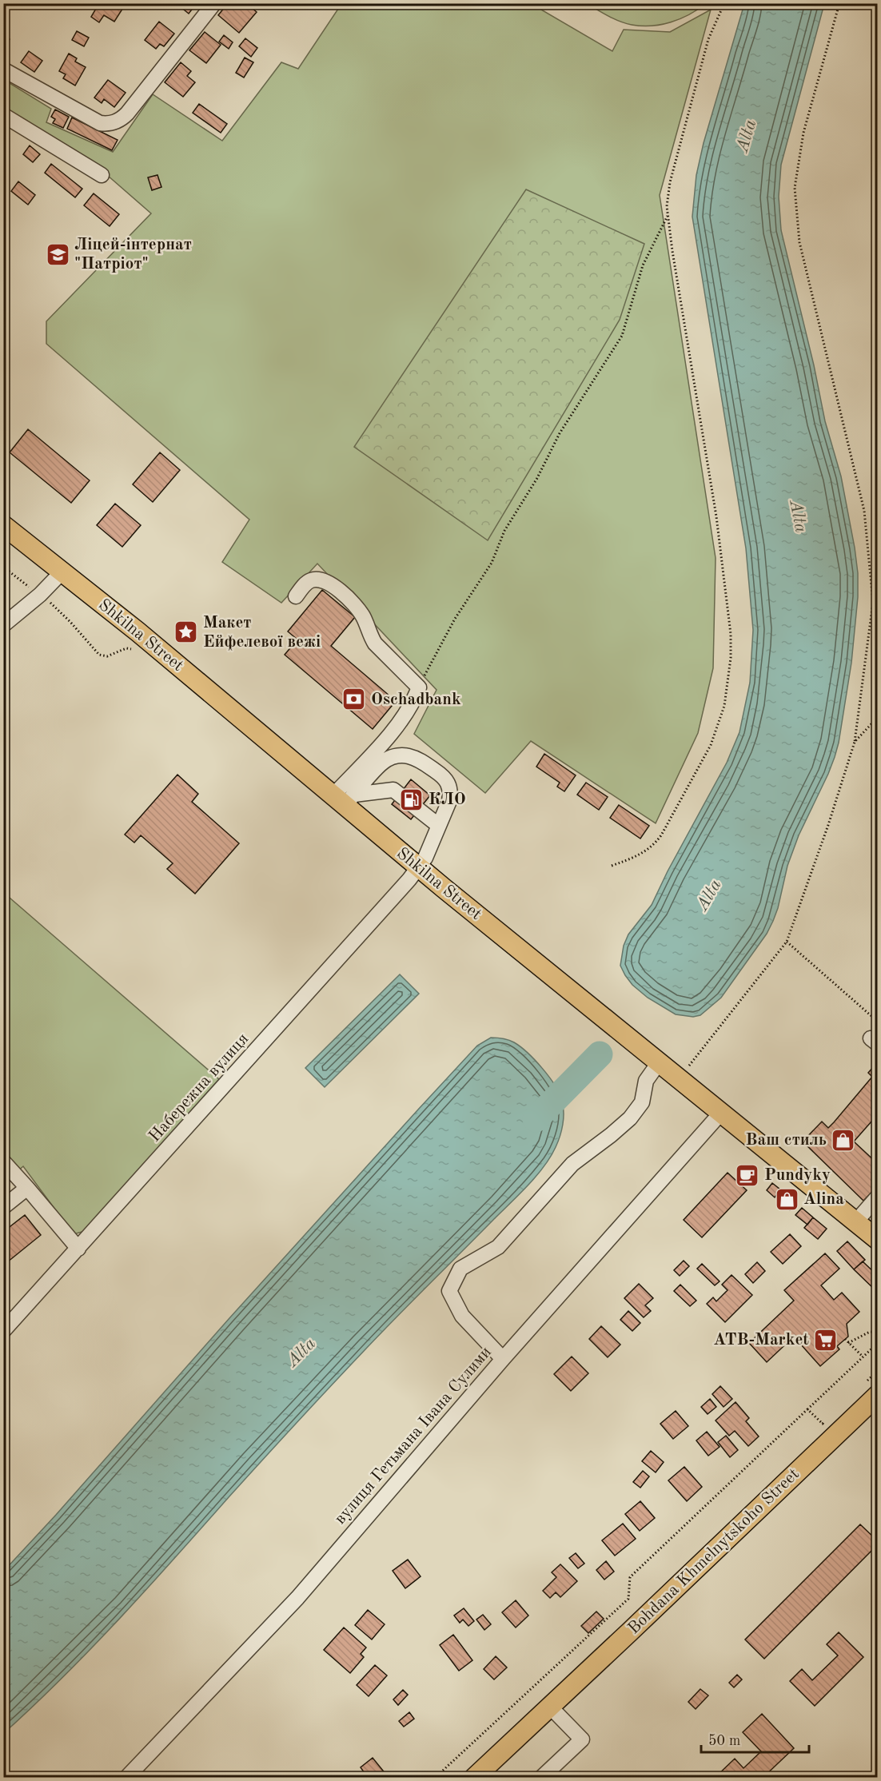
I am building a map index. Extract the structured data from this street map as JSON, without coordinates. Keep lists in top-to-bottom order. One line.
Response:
{"streets":{"main road":["Shkilna Street","Bohdana Khmelnytskoho Street"],"street":["Набережна вулиця","вулиця Гетьмана Івана Сулими"]},"crossings":[["Shkilna Street","Набережна вулиця"],["Shkilna Street","вулиця Гетьмана Івана Сулими"]],"water":["Alta"],"places":{"school or university":["Ліцей-інтернат \"Патріот\""],"place":["Макет Ейфелевої вежі"],"bank":["Oschadbank"],"fuel station":["КЛО"],"shop":["Ваш стиль","Alina"],"cafe":["Pundyky"],"supermarket":["ATB-Market"]},"scale_bar":"50 m"}
